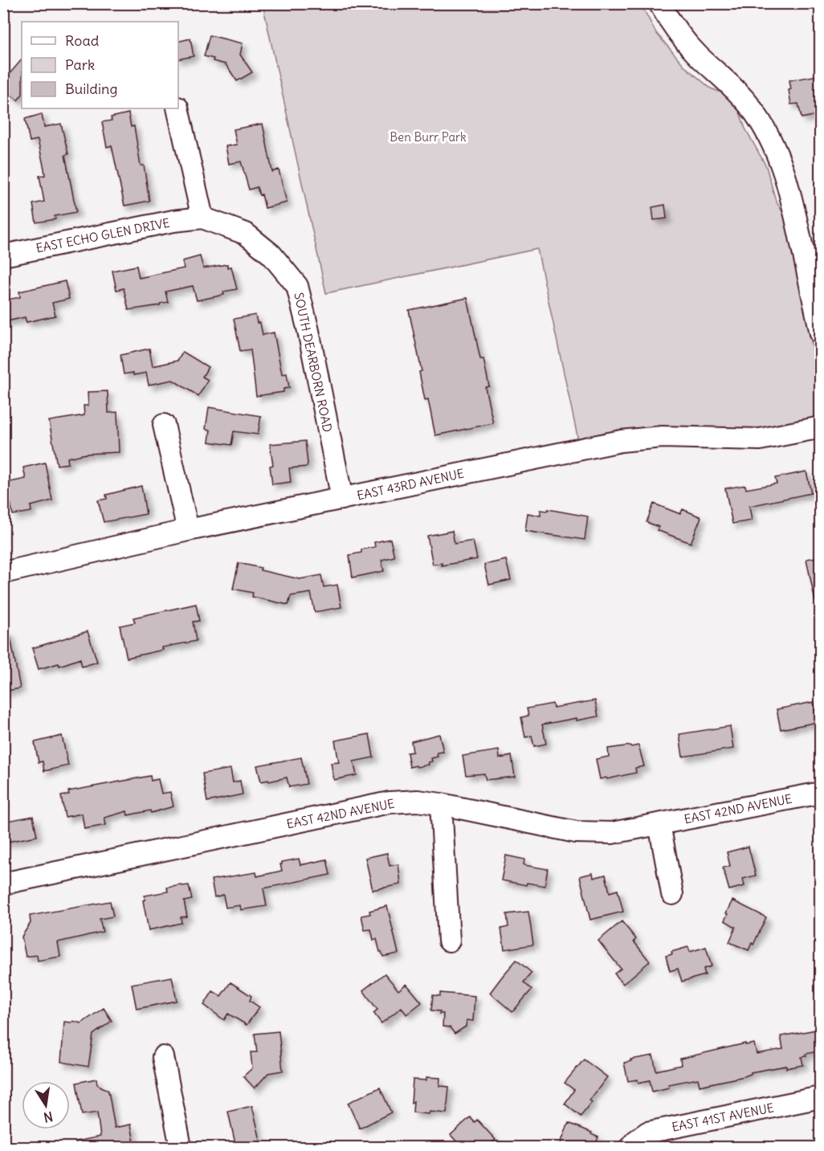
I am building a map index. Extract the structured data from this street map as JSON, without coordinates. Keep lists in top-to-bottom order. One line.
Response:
{"streets":{"street":["EAST ECHO GLEN DRIVE","SOUTH DEARBORN ROAD","EAST 43RD AVENUE","EAST 42ND AVENUE","EAST 41ST AVENUE"]},"crossings":[["EAST ECHO GLEN DRIVE","SOUTH DEARBORN ROAD"],["SOUTH DEARBORN ROAD","EAST 43RD AVENUE"]],"parks":["Ben Burr Park"],"legend":["Road","Park","Building"],"north":"bottom"}
